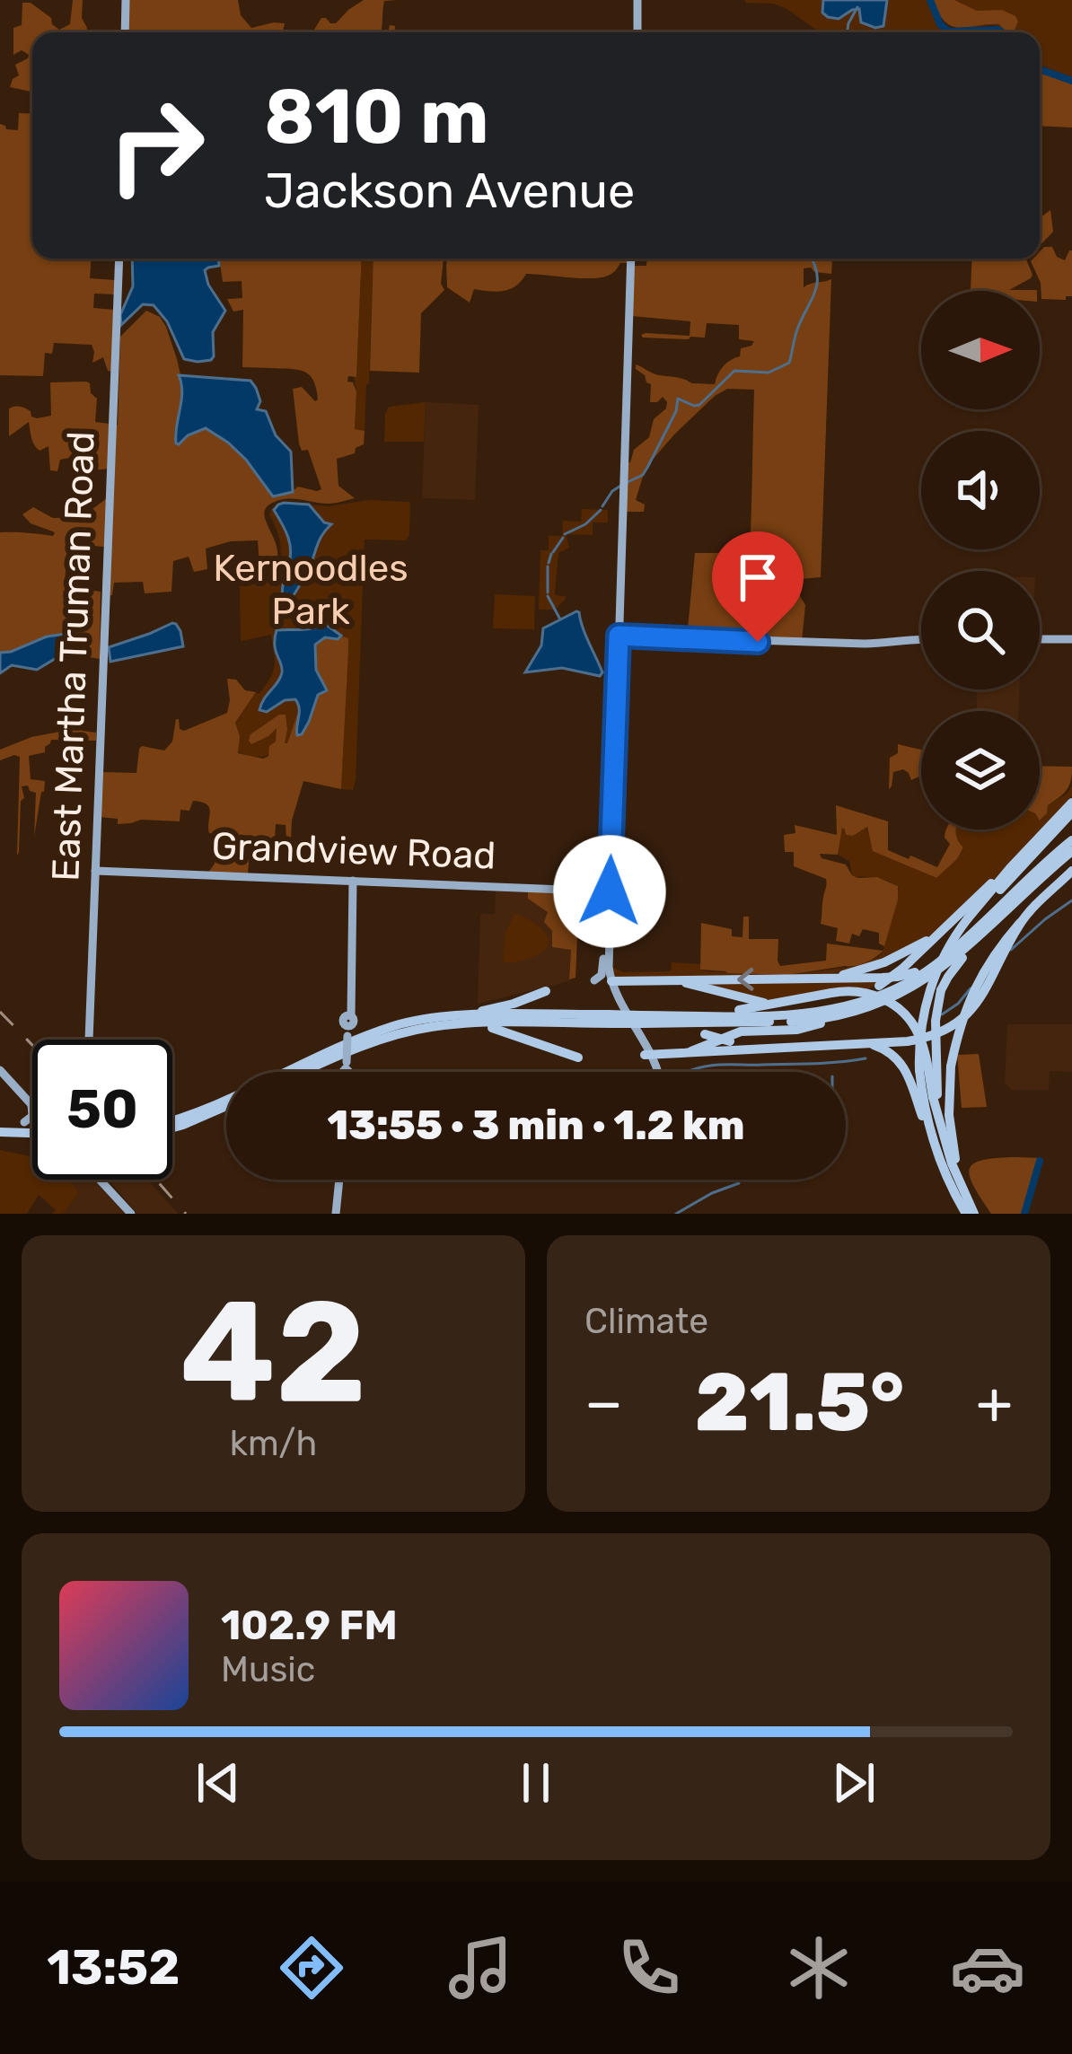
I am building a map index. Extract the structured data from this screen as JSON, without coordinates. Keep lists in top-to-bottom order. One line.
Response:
{"streets":{"main road":["East Martha Truman Road","Grandview Road"]},"crossings":[["East Martha Truman Road","Grandview Road"]],"parks":["Kernoodles Park"],"north":"right","page":{"turn":["810 m","Jackson Avenue"],"limit":"50","trip":"13:55 · 3 min · 1.2 km","tile":[["42","km/h"],"Climate"],"heat":["−","21.5°","+"],"song":["102.9 FM","Music"],"tabs":"13:52"}}
